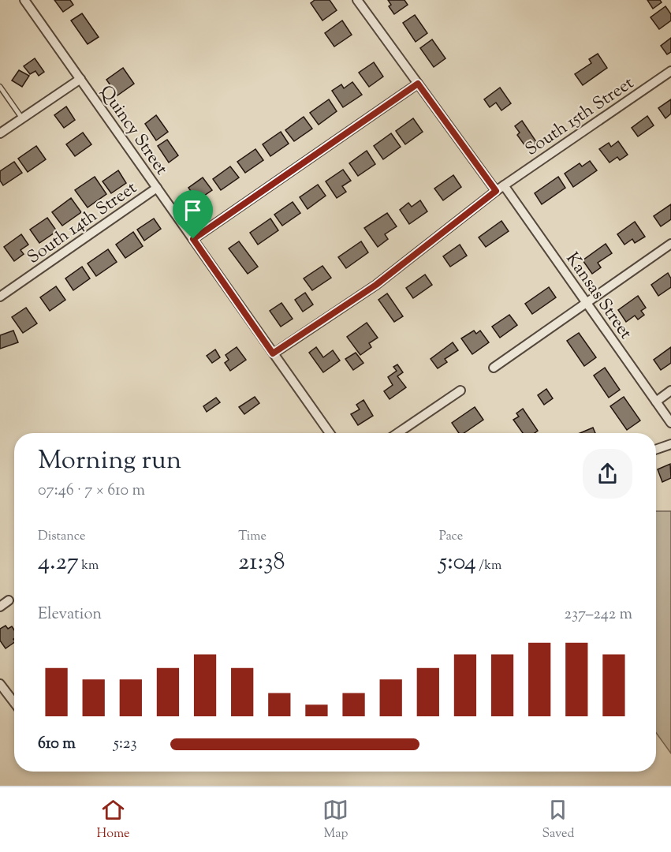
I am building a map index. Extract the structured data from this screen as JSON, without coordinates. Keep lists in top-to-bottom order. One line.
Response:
{"streets":{"street":["South 15th Street","Quincy Street","South 14th Street","Kansas Street"]},"crossings":[["South 15th Street","Kansas Street"],["Quincy Street","South 14th Street"]],"page":{"heading":["Morning run","07:46 · 7 × 610 m"],"stats":[["Distance","4.27 km"],["Time","21:38"],["Pace","5:04 /km"]],"chart":["Elevation","237–242 m"],"list":[{"name":"610 m","note":"5:23"}],"tabs":["Home","Map","Saved"]}}
